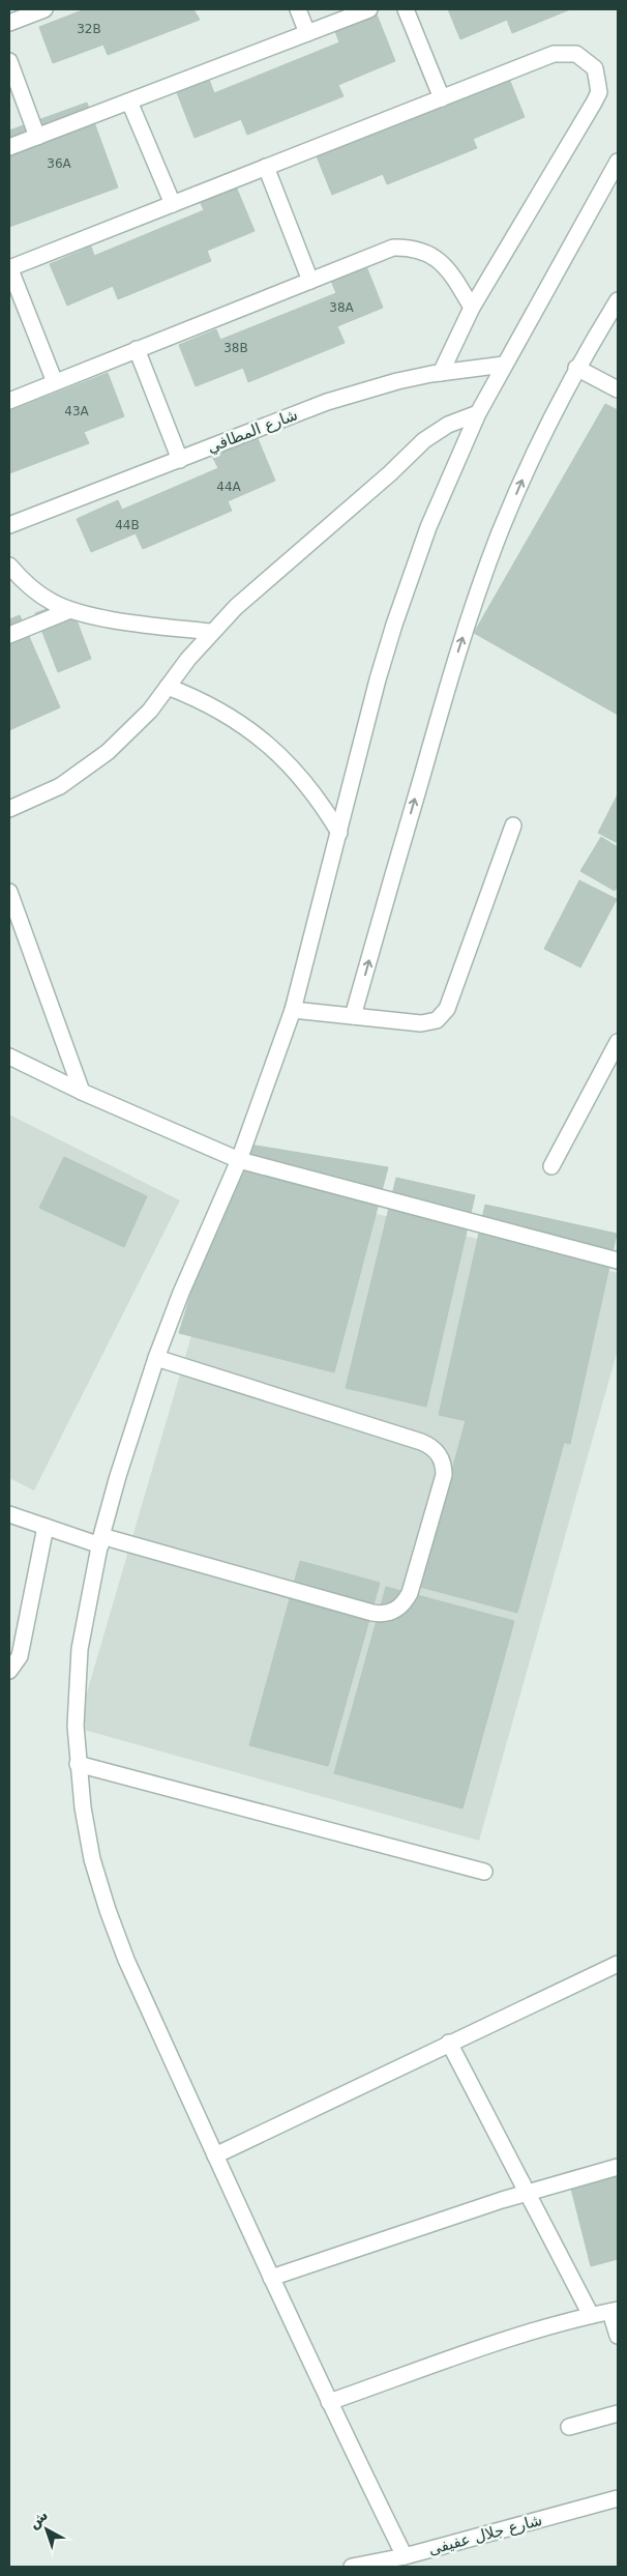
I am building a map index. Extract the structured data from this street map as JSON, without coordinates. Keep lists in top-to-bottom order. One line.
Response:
{"streets":{"street":["شارع المطافي","شارع جلال عفيفى"]},"house_numbers":["32B","36A","38A","38B","43A","44A","44B"],"north":"top left"}
